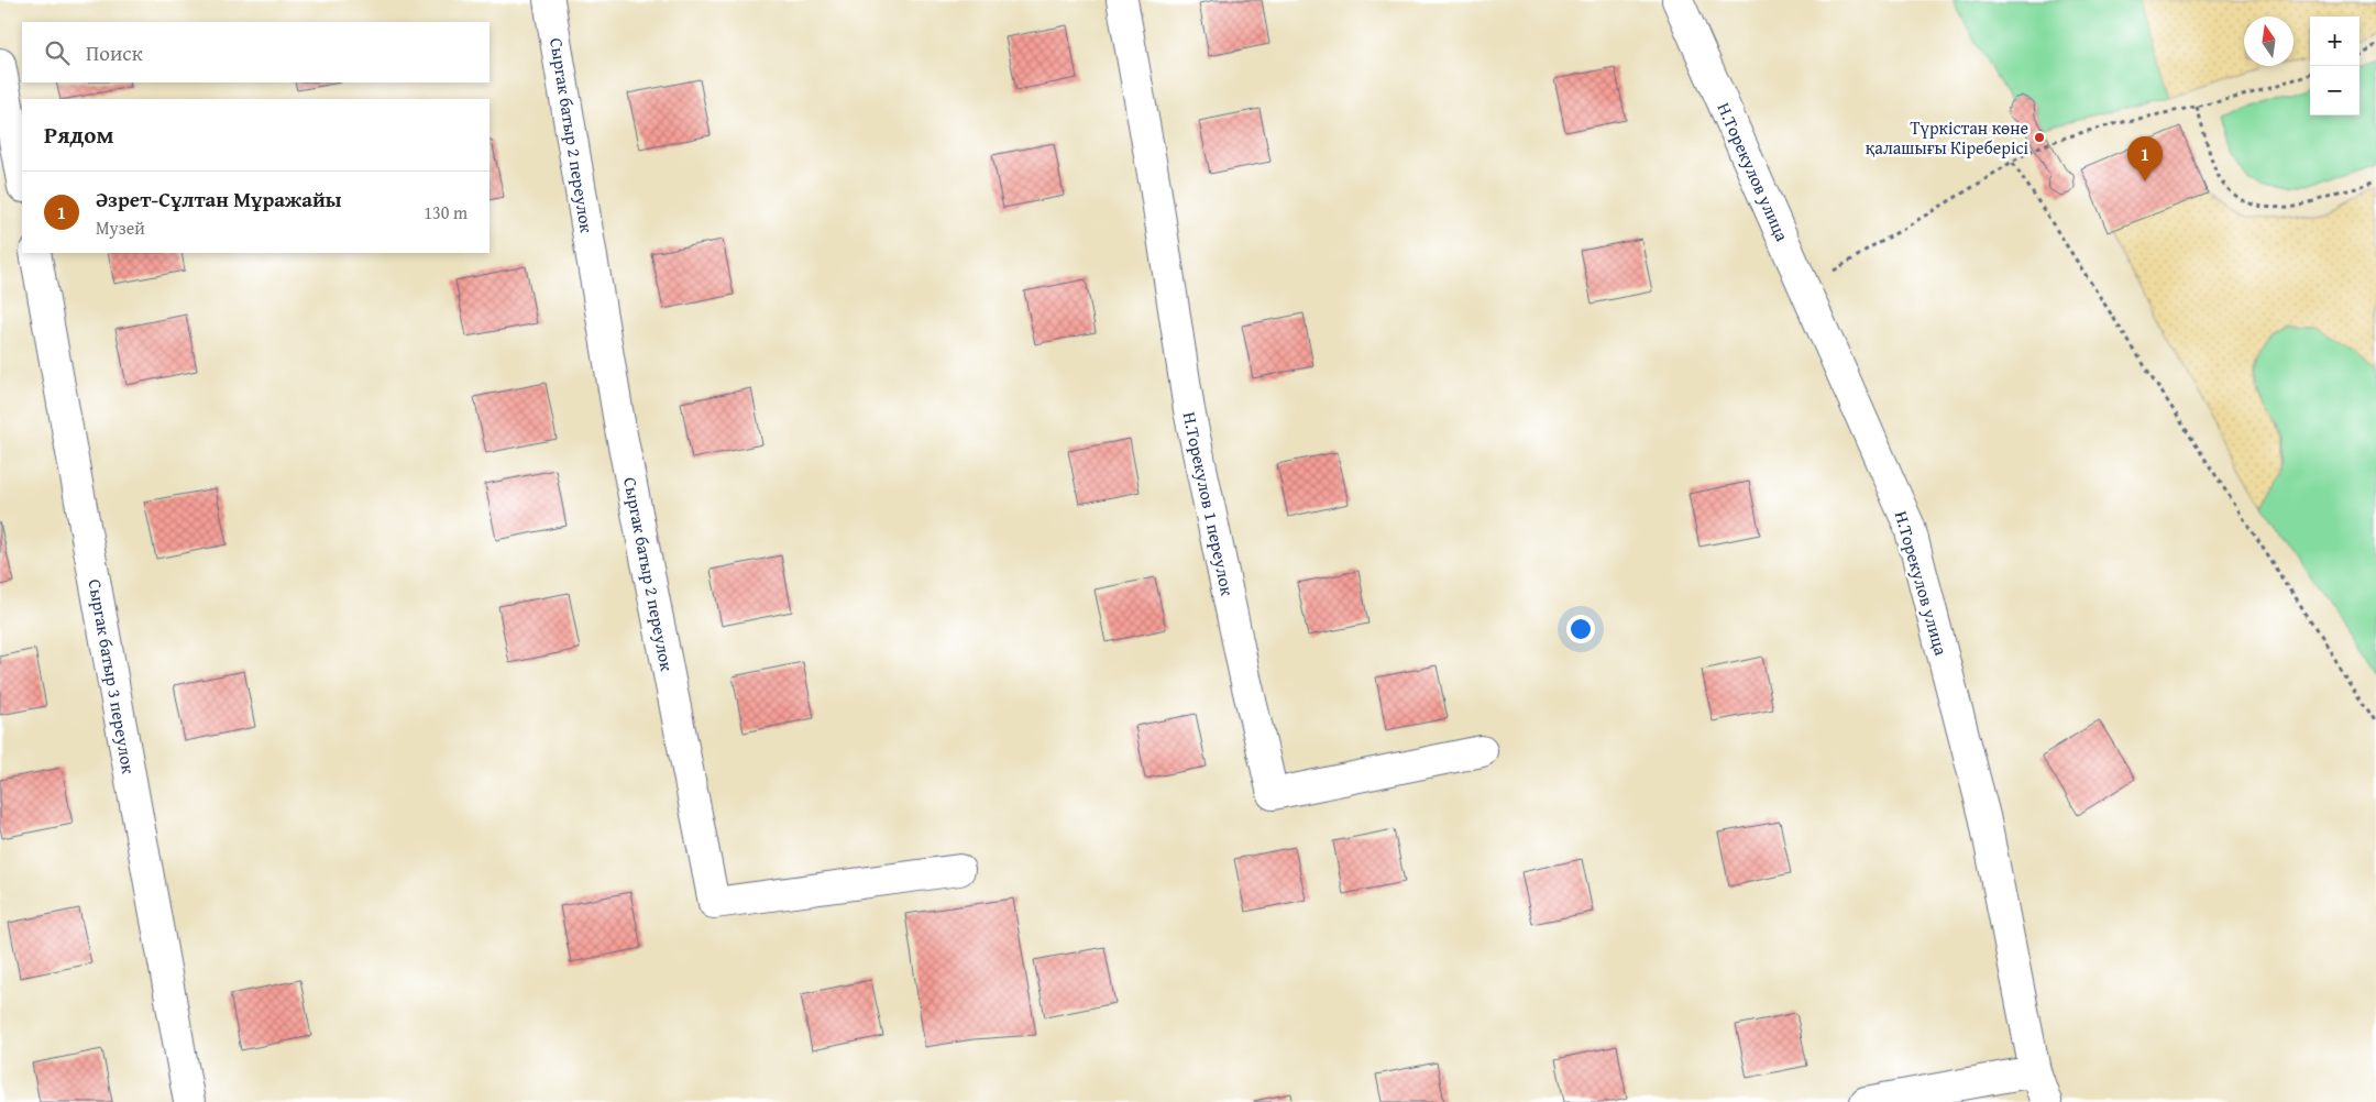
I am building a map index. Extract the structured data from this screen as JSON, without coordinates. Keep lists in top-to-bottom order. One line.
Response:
{"streets":{"street":["Сыргак батыр 2 переулок","Н.Торекулов улица","Н.Торекулов 1 переулок","Сыргак батыр 3 переулок"]},"places":["Түркістан көне қалашығы Кіреберісі"],"north":"top","page":{"map_buttons":["+","−"],"search":"Поиск","heading":"Рядом","pins":"1","list":[{"mark":"1","name":"Әзрет-Сұлтан Мұражайы","note":"Музей","value":"130 m"}]}}
